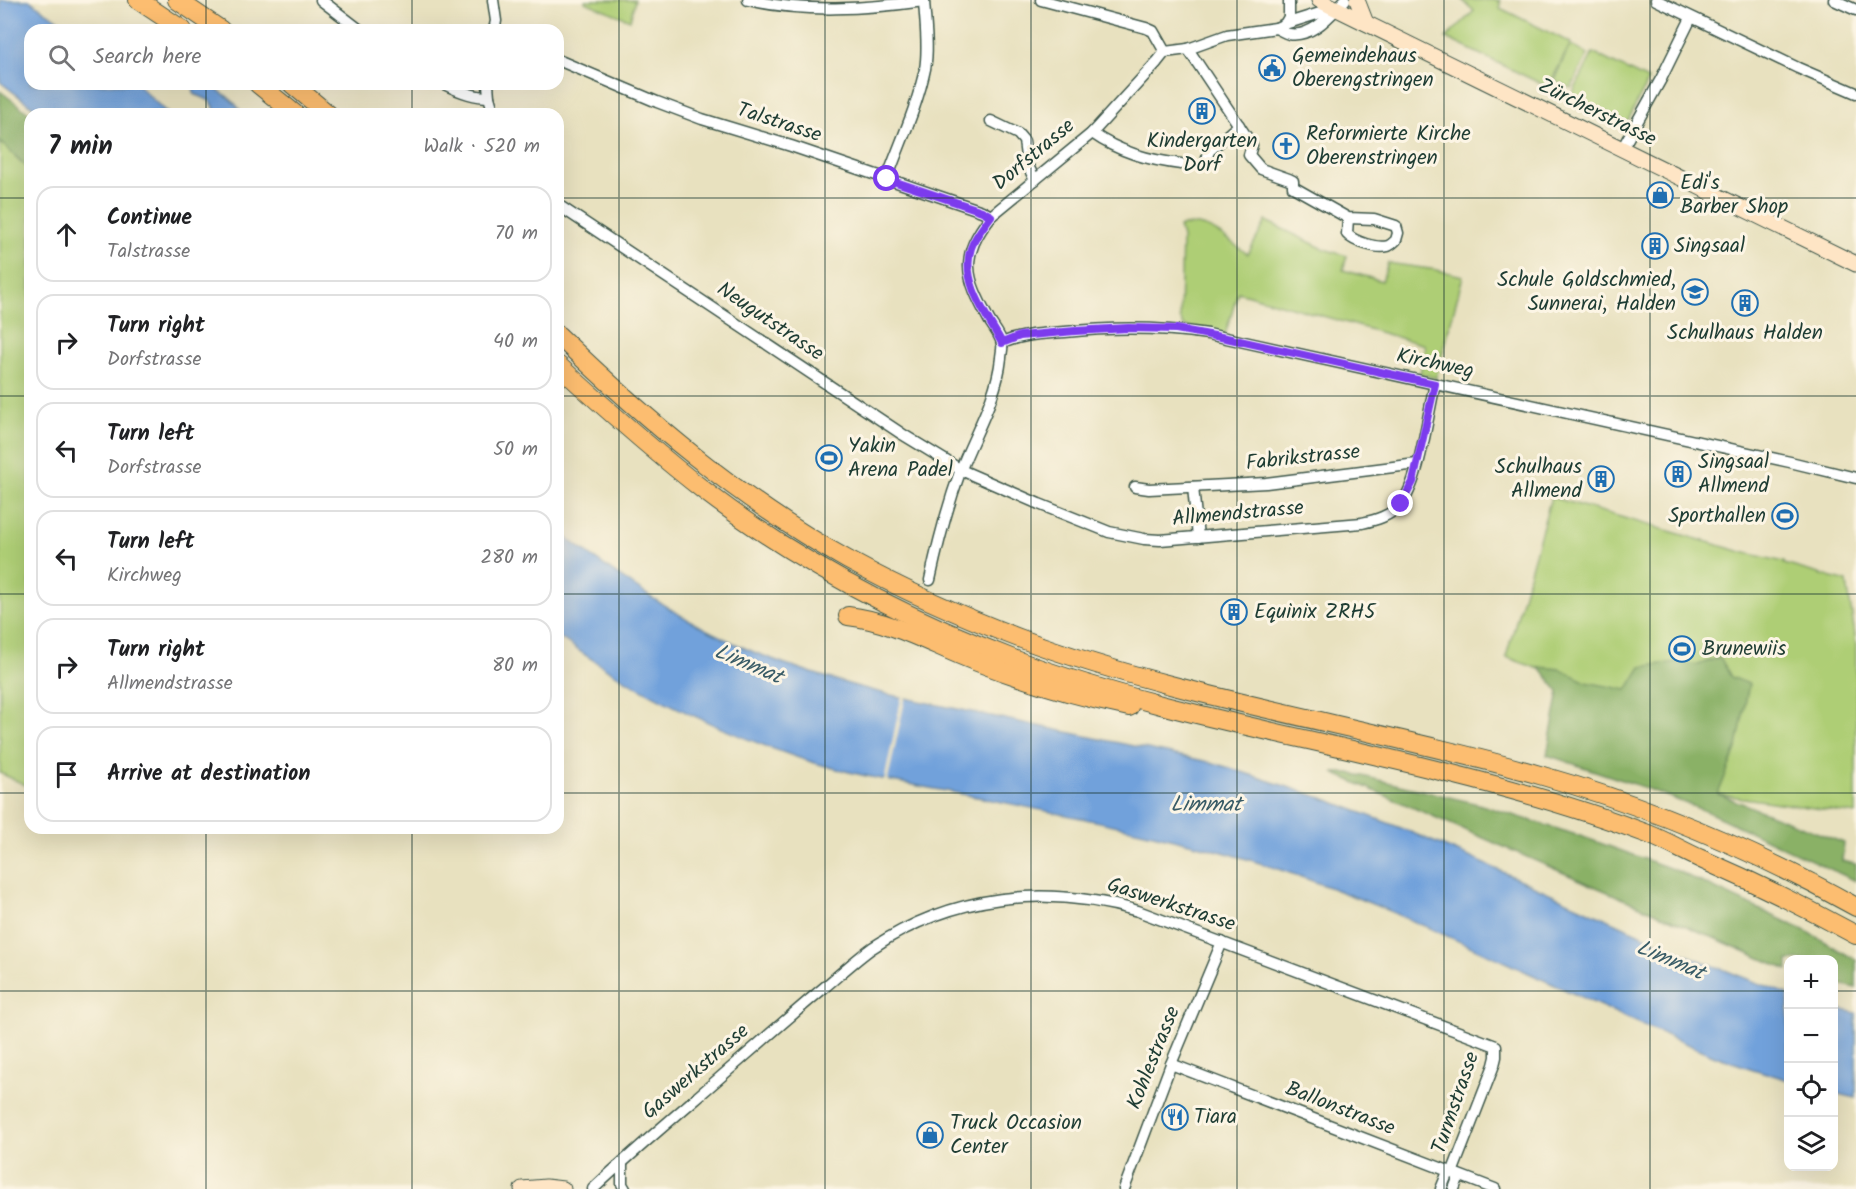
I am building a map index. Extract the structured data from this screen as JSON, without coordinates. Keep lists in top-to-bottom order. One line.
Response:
{"streets":{"main road":["Zürcherstrasse"],"street":["Talstrasse","Dorfstrasse","Neugutstrasse","Kirchweg","Fabrikstrasse","Allmendstrasse","Gaswerkstrasse","Kohlestrasse","Turmstrasse","Ballonstrasse"]},"crossings":[["Talstrasse","Dorfstrasse"],["Dorfstrasse","Kirchweg"],["Neugutstrasse","Allmendstrasse"],["Kirchweg","Allmendstrasse"],["Fabrikstrasse","Allmendstrasse"],["Gaswerkstrasse","Kohlestrasse"],["Gaswerkstrasse","Turmstrasse"],["Kohlestrasse","Ballonstrasse"],["Turmstrasse","Ballonstrasse"]],"water":["Limmat"],"places":{"public building":["Gemeindehaus Oberengstringen"],"building":["Kindergarten Dorf","Singsaal","Schulhaus Halden","Singsaal Allmend","Schulhaus Allmend","Equinix ZRH5"],"church":["Reformierte Kirche Oberenstringen"],"shop":["Edi's Barber Shop","Truck Occasion Center"],"school or university":["Schule Goldschmied, Sunnerai, Halden"],"sports":["Yakin Arena Padel","Sporthallen","Brunewiis"],"restaurant":["Tiara"]},"page":{"search":"Search here","heading":["7 min","Walk · 520 m"],"list":[["Continue","Talstrasse","70 m"],["Turn right","Dorfstrasse","40 m"],["Turn left","Dorfstrasse","50 m"],["Turn left","Kirchweg","280 m"],["Turn right","Allmendstrasse","80 m"],"Arrive at destination"],"map_buttons":["+","−"]}}
